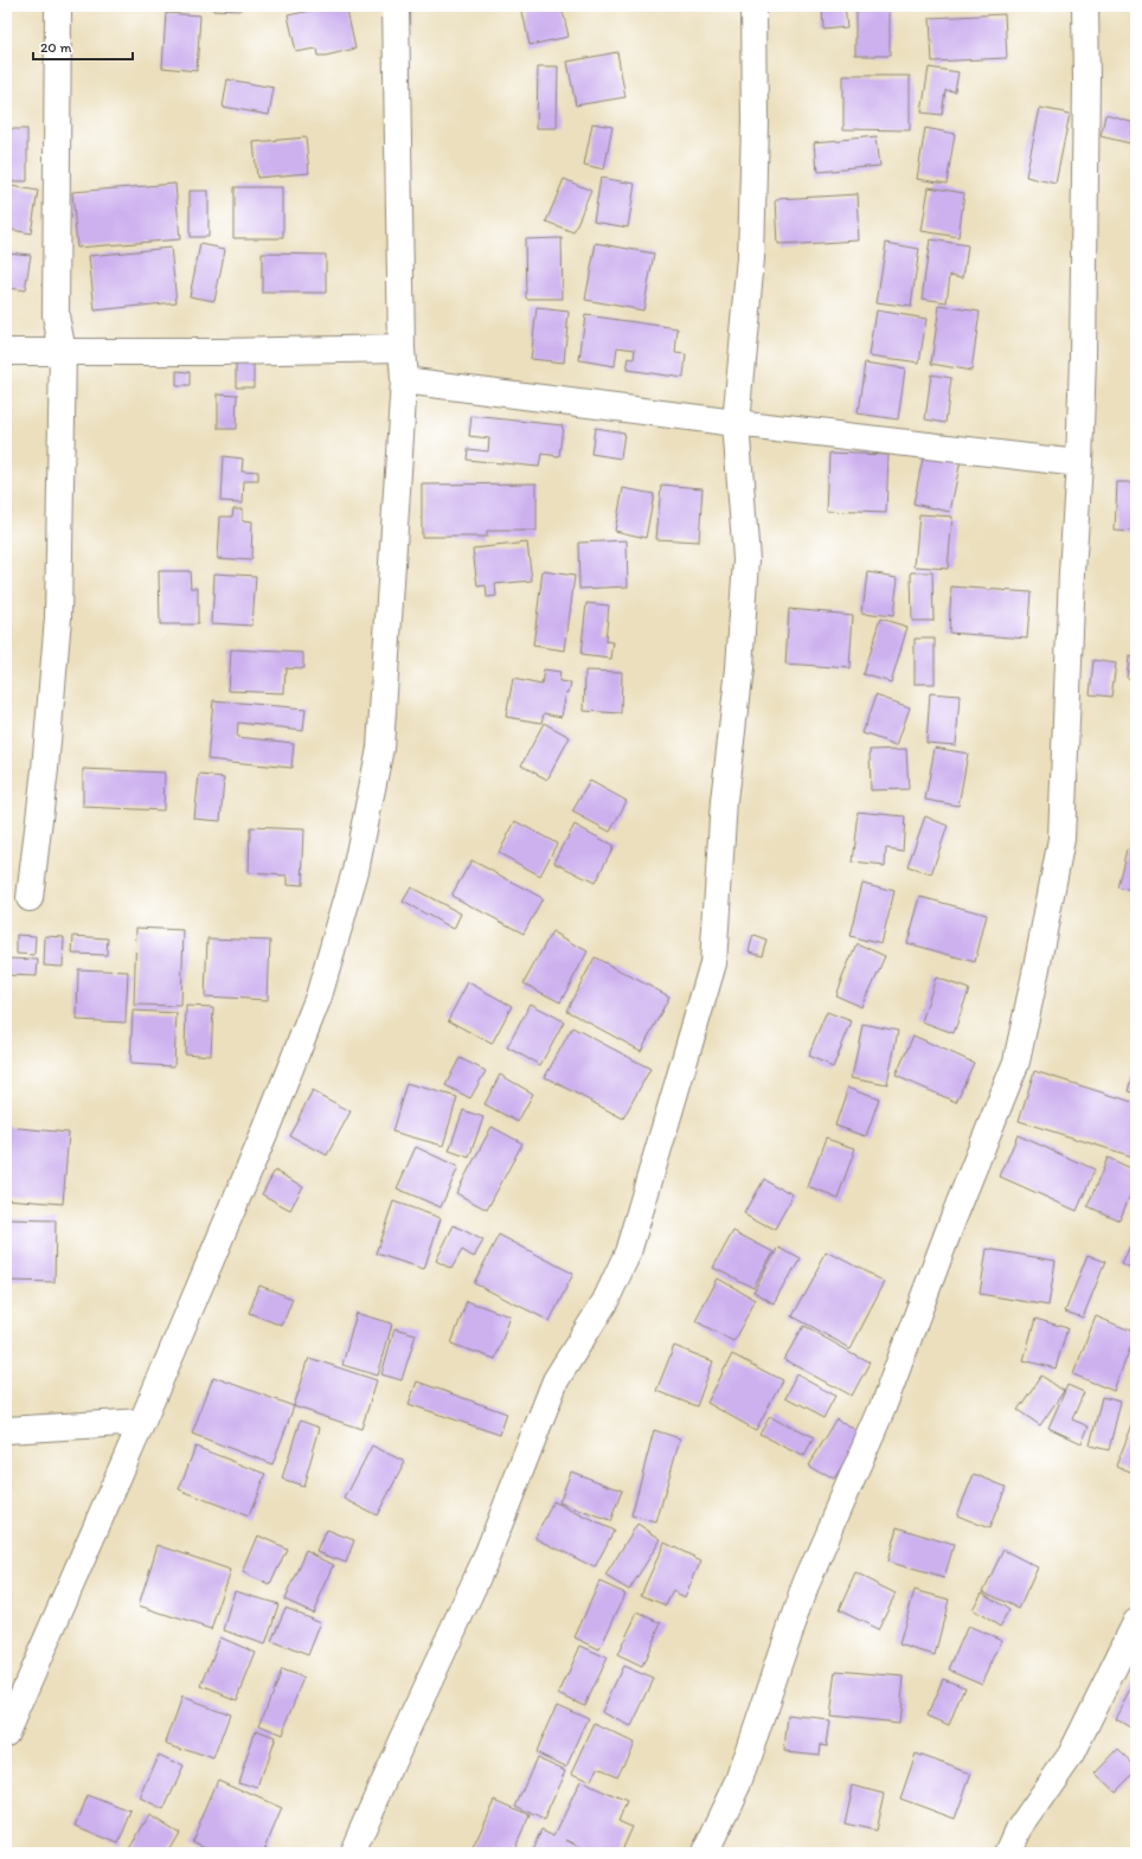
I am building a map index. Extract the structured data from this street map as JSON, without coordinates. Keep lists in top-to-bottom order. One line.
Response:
{"scale_bar":"20 m"}
